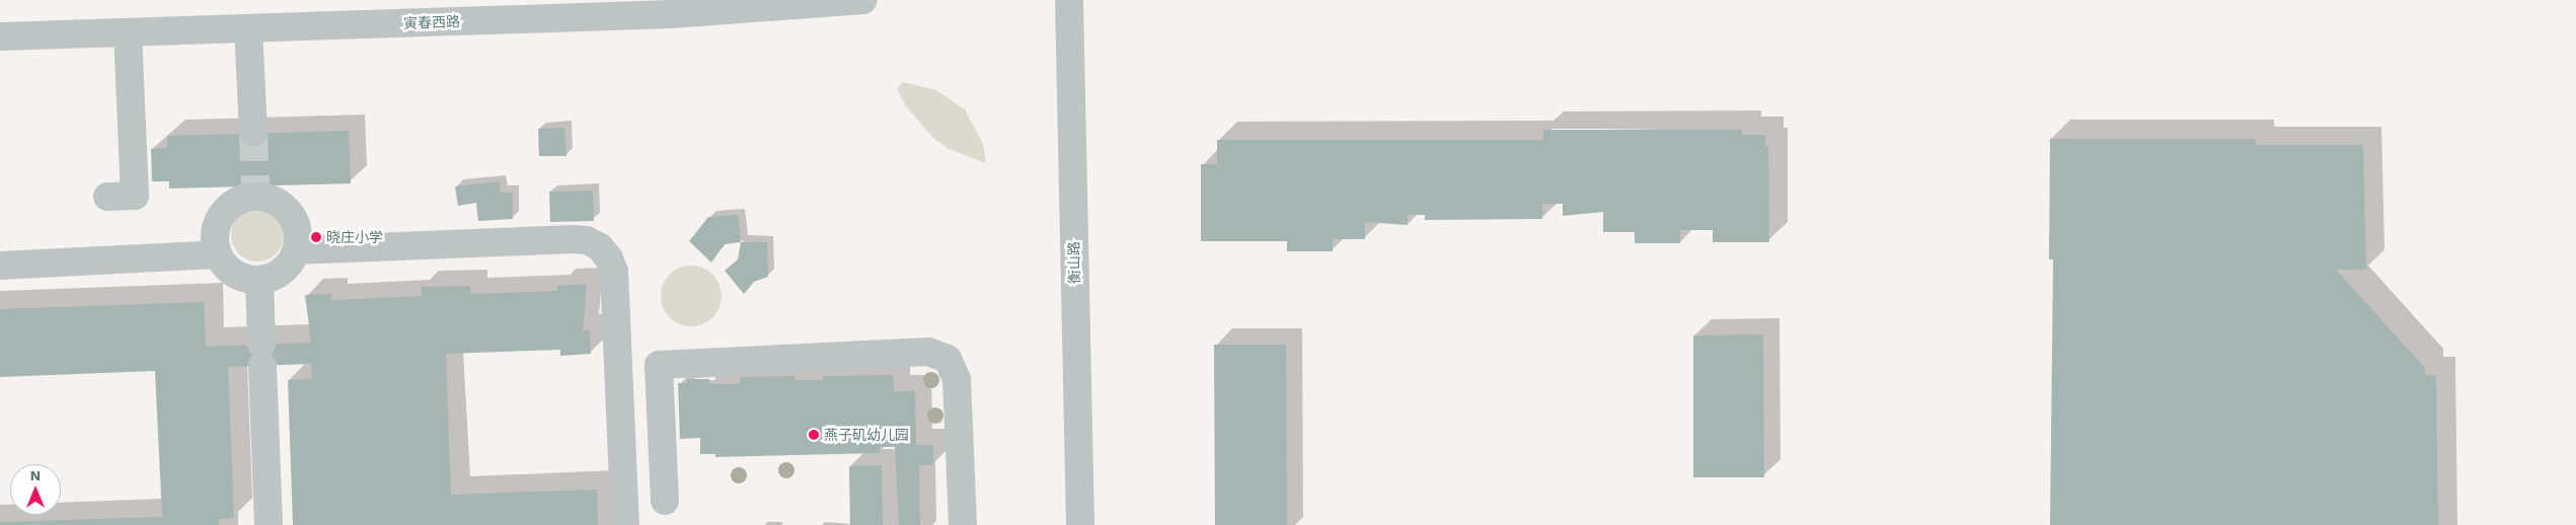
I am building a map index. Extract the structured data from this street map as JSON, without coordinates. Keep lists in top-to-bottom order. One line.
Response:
{"streets":{"street":["寅春西路","衡山路"]},"places":["晓庄小学","燕子矶幼儿园"],"north":"top"}
